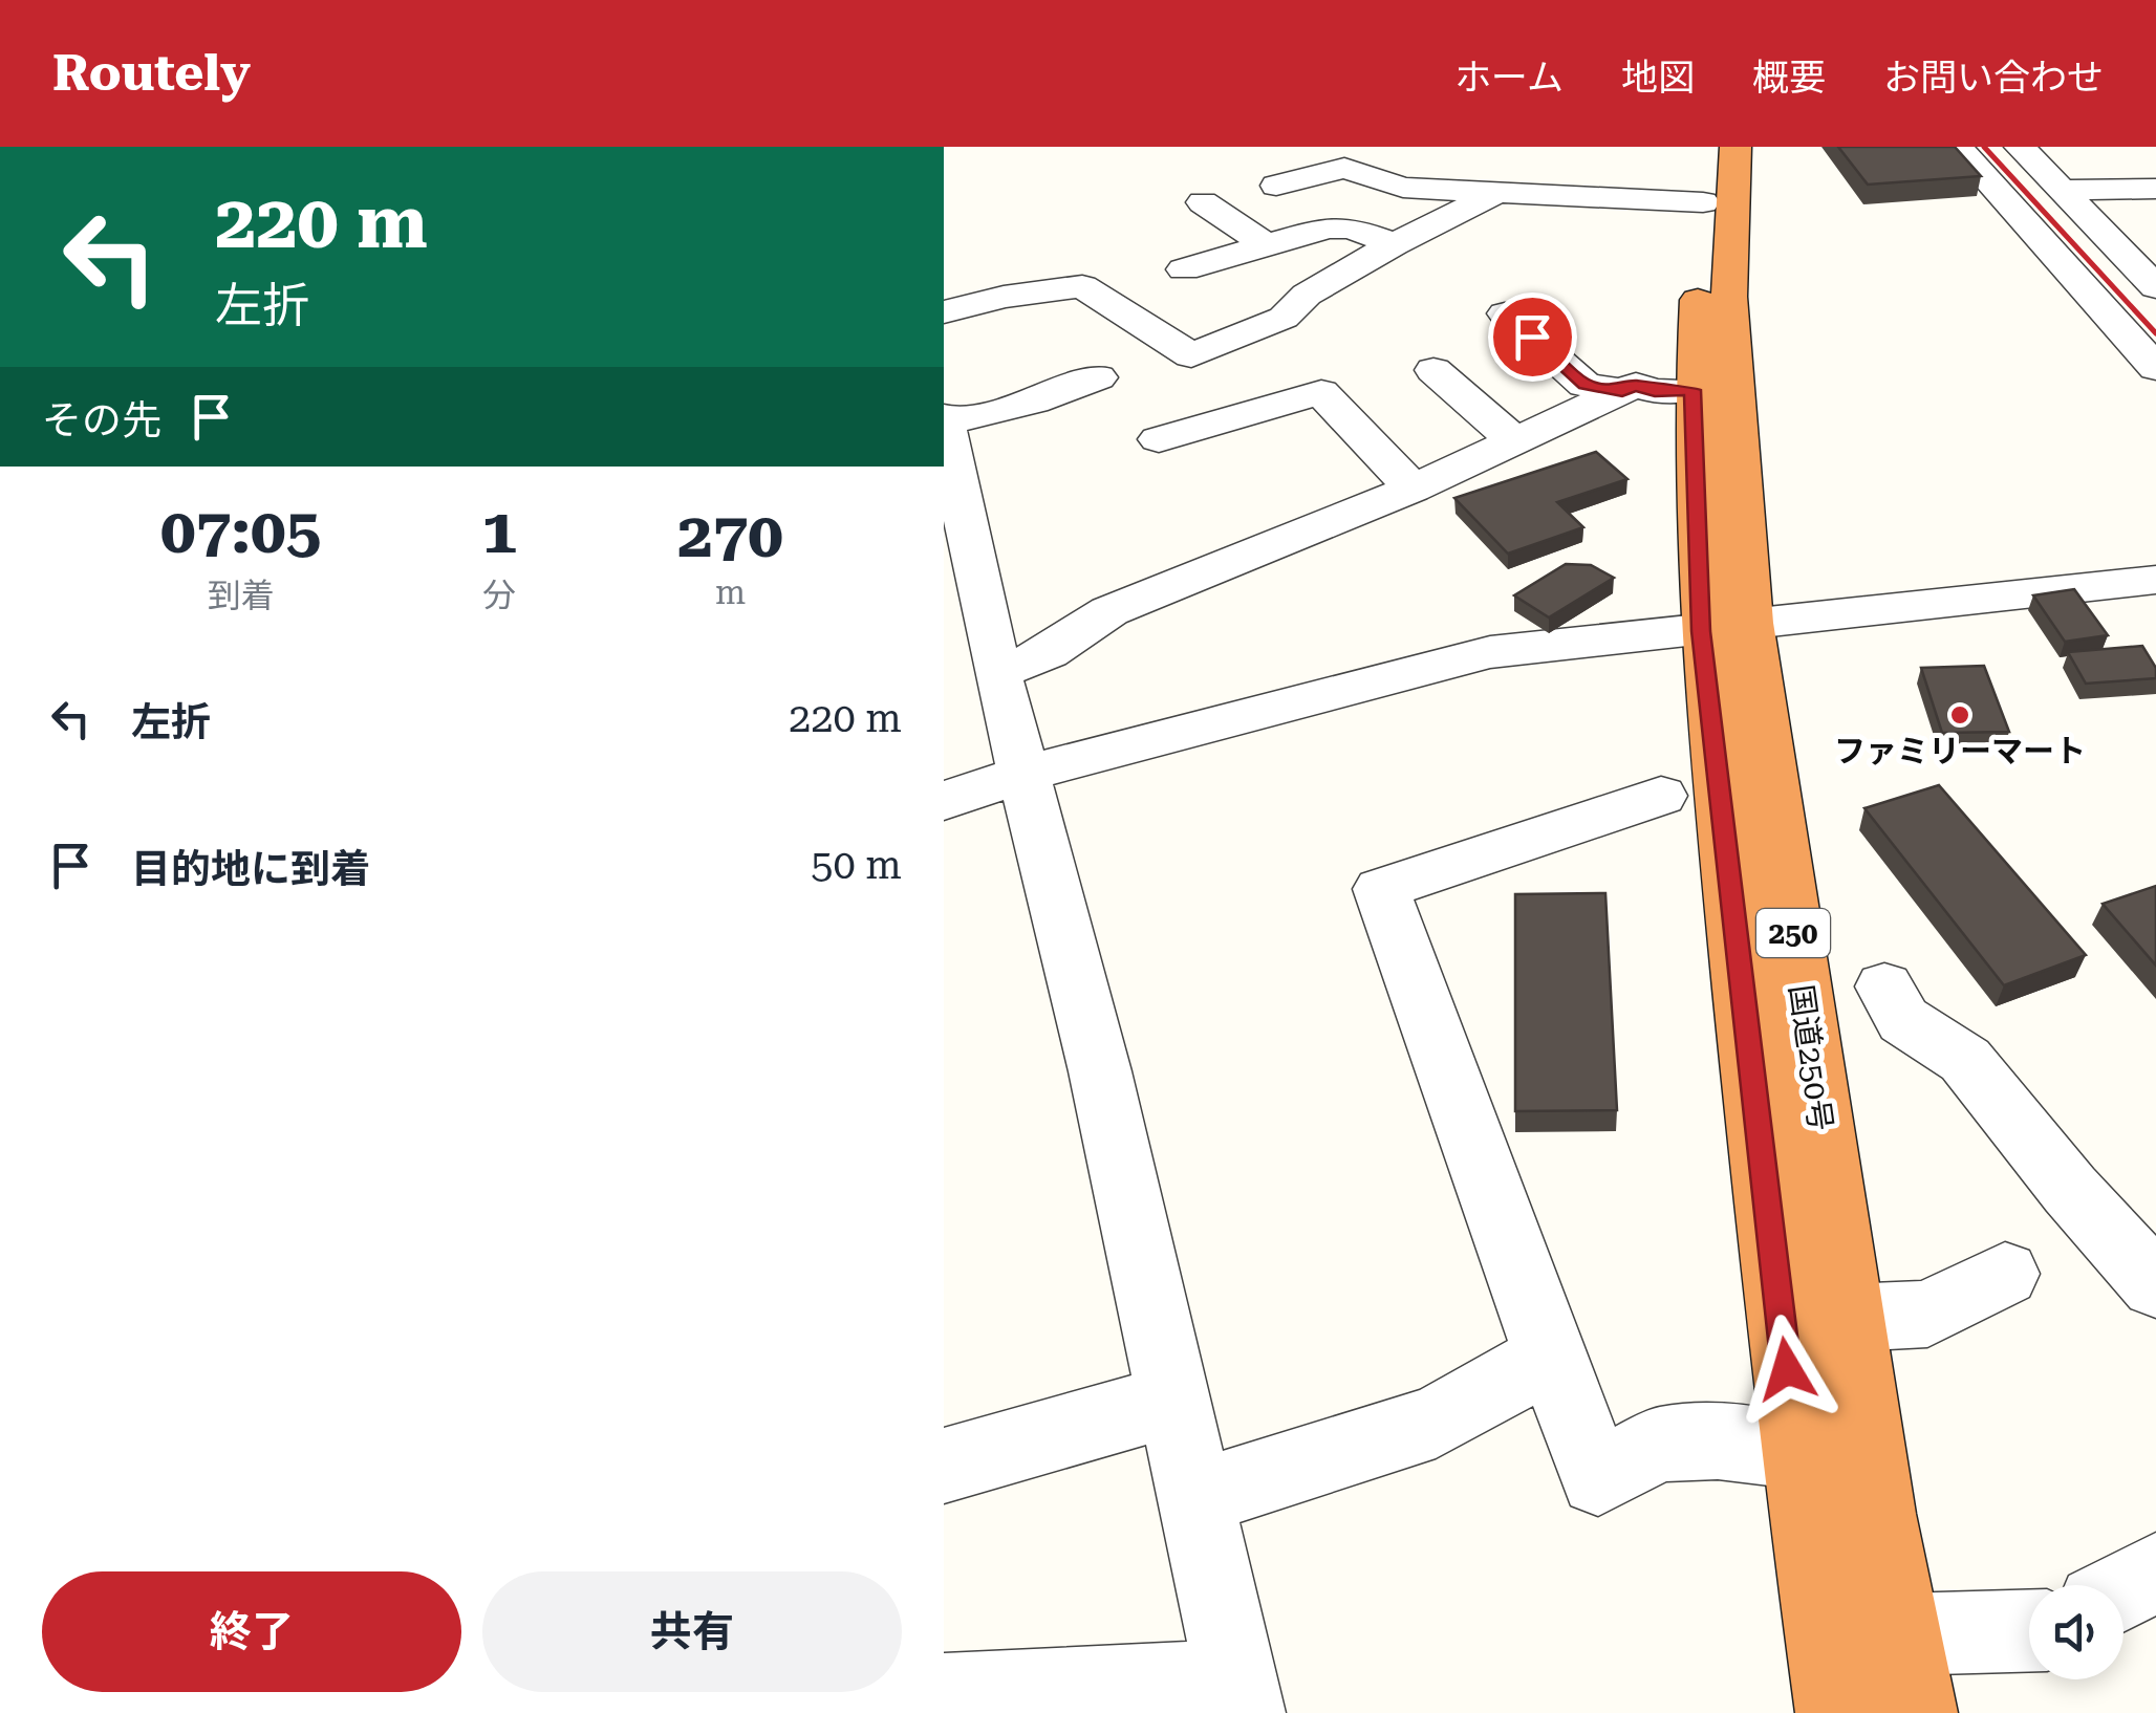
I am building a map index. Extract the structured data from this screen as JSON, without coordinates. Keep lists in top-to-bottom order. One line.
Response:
{"streets":{"highway":["250","国道250号"]},"places":["ファミリーマート"],"page":{"header":"Routely","nav":["ホーム","地図","概要","お問い合わせ"],"turn":["220 m","左折"],"then":"その先","eta":["07:05","到着","1","分","270","m"],"list":[{"name":"左折","value":"220 m"},{"name":"目的地に到着","value":"50 m"}],"buttons":["終了","共有"]}}
